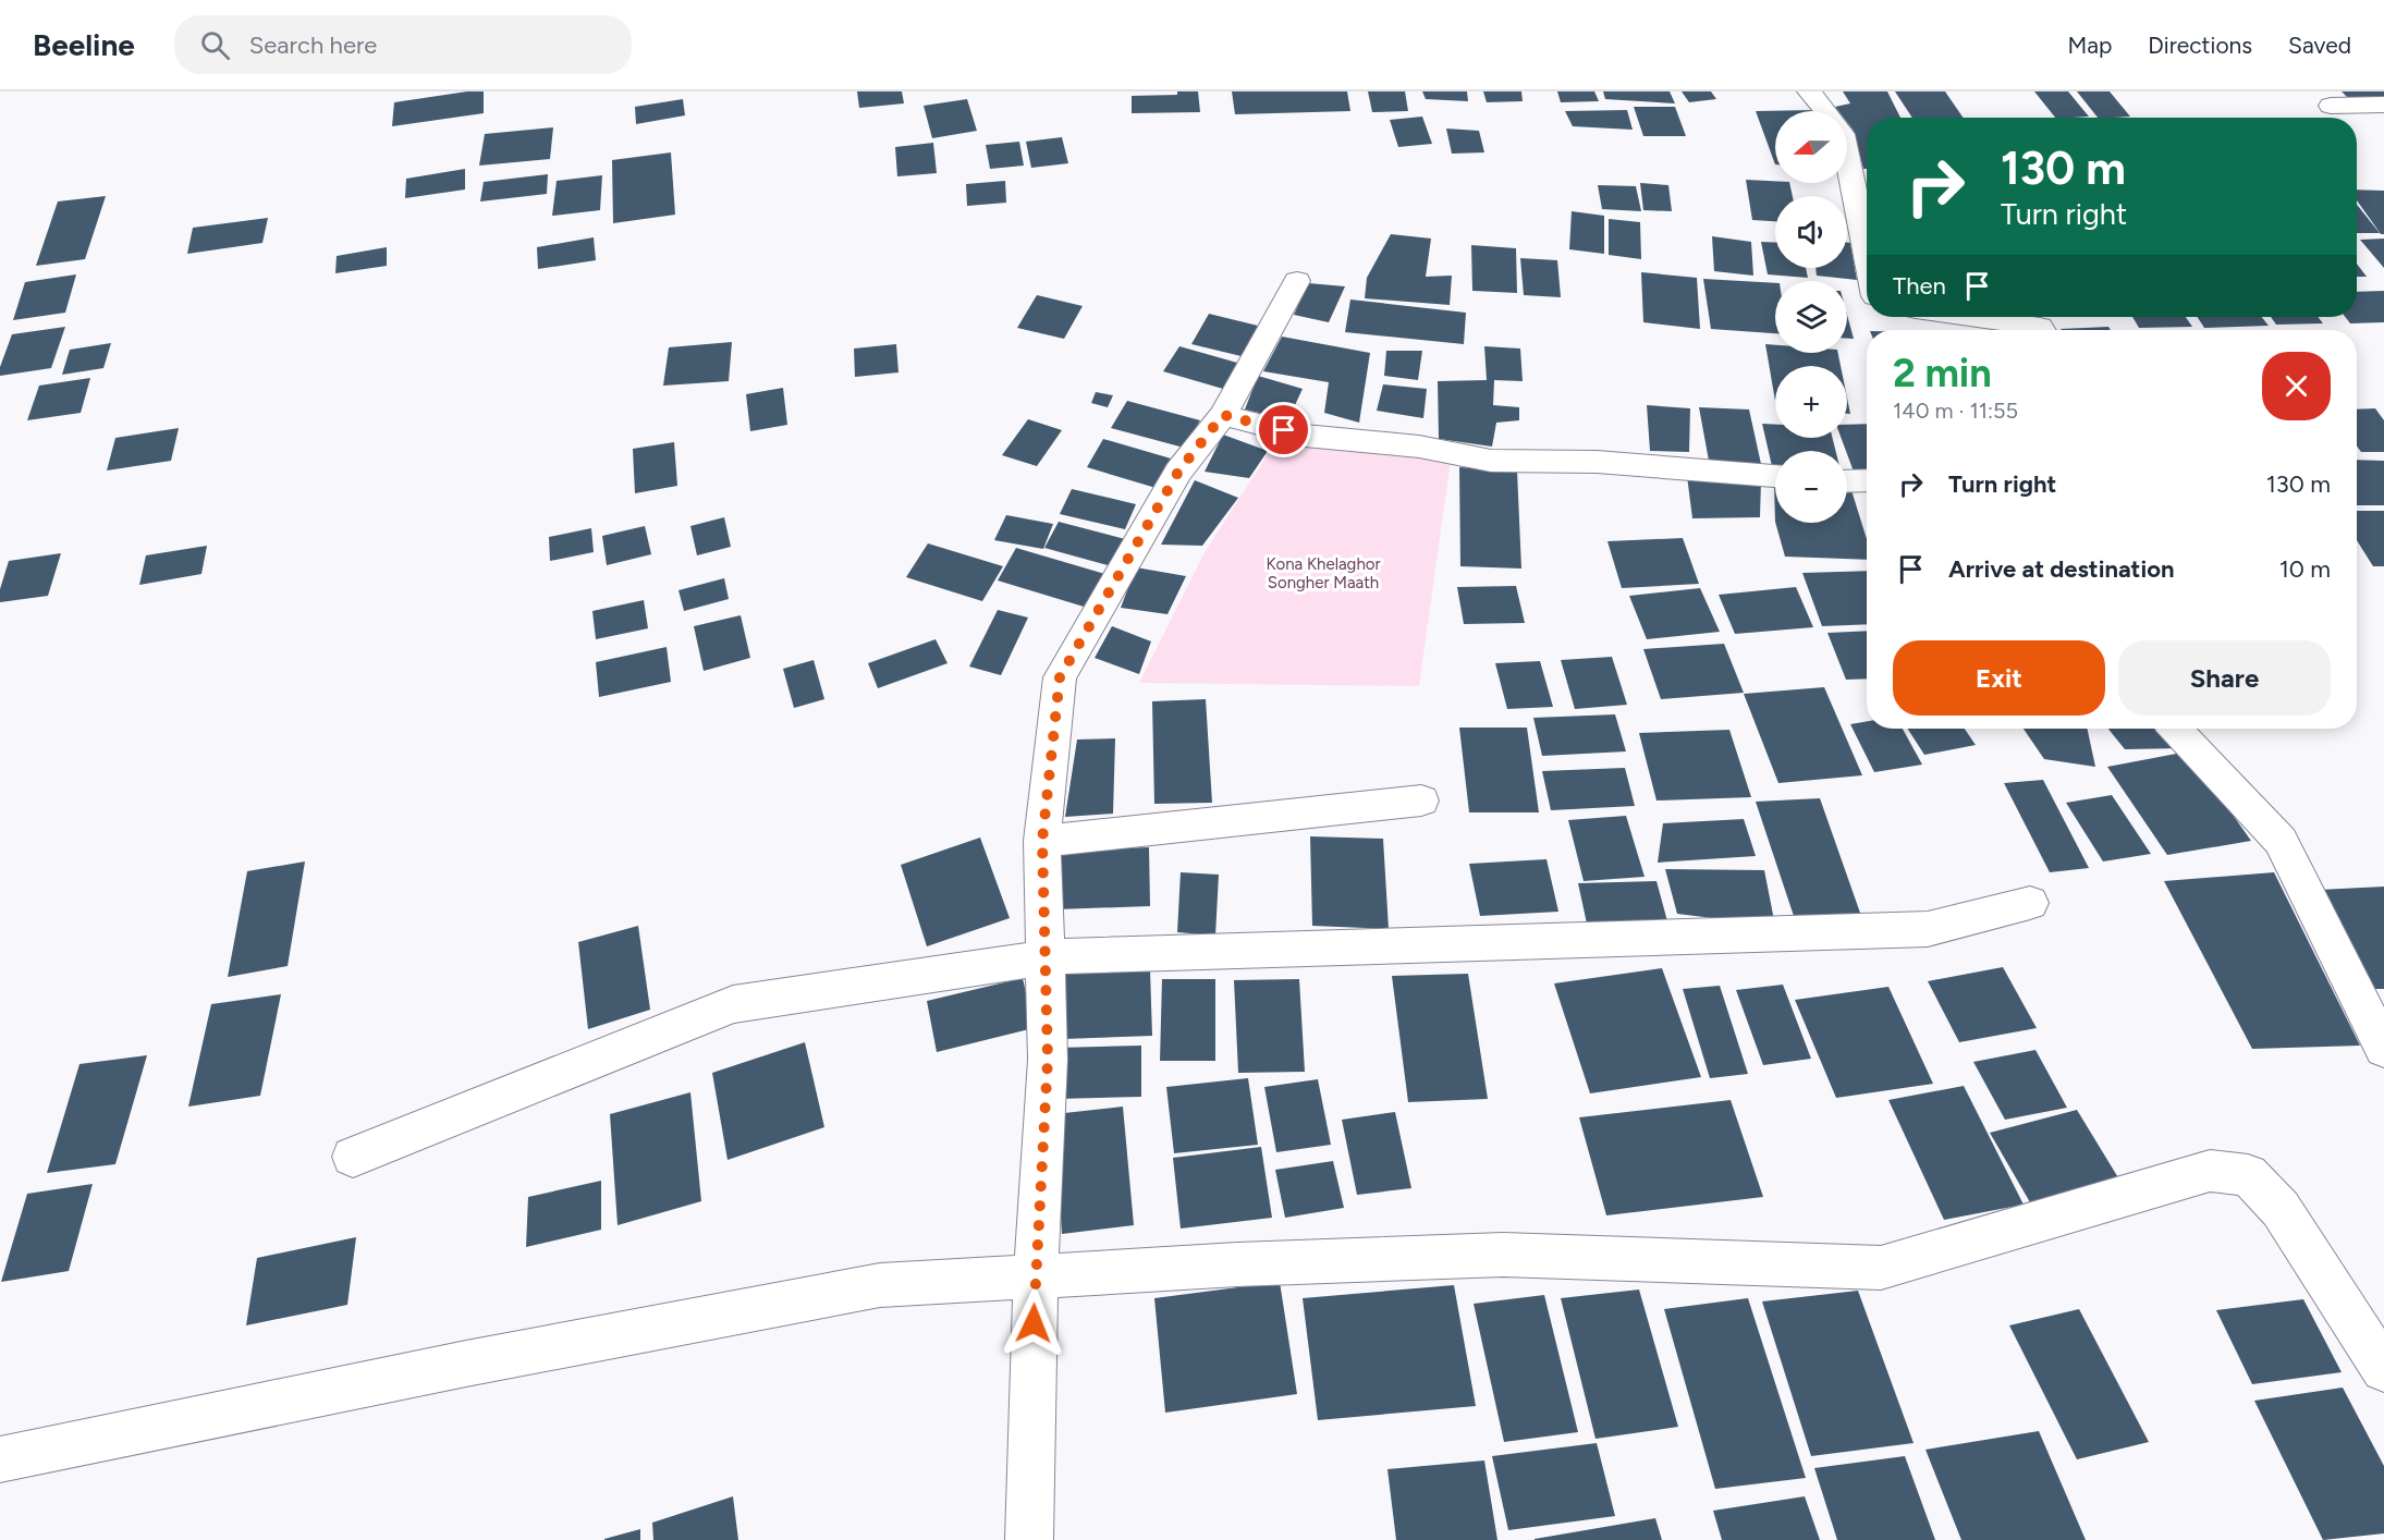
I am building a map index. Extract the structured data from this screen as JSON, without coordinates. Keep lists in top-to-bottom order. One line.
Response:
{"parks":["Kona Khelaghor Songher Maath"],"north":"left","page":{"header":"Beeline","search":"Search here","nav":["Map","Directions","Saved"],"map_buttons":["+","−"],"turn":["130 m","Turn right"],"then":"Then","heading":["2 min","140 m · 11:55"],"list":[{"name":"Turn right","value":"130 m"},{"name":"Arrive at destination","value":"10 m"}],"buttons":["Exit","Share"]}}
